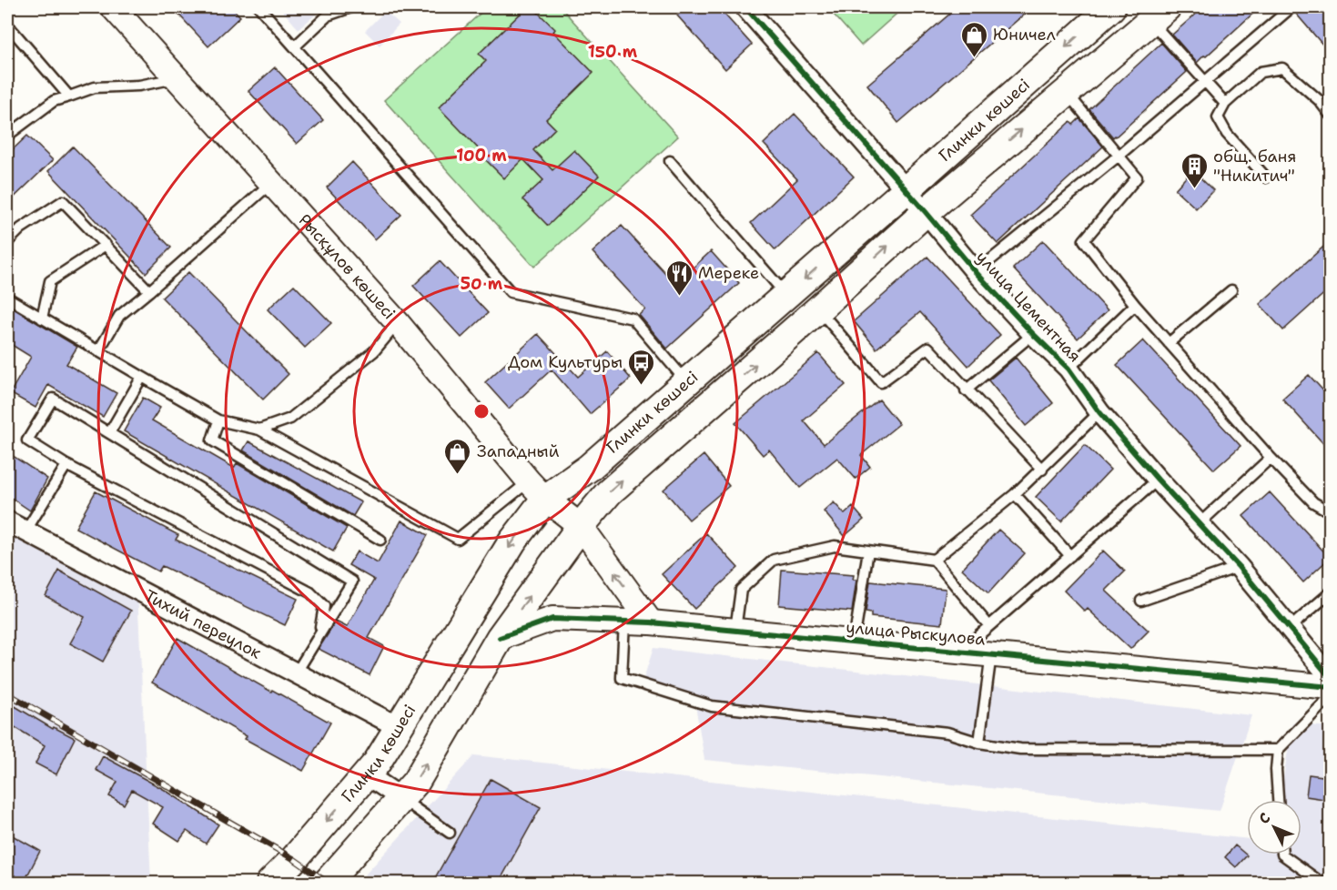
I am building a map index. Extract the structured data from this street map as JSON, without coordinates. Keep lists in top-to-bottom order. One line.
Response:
{"streets":{"main road":["Глинки көшесі"],"street":["Рысқұлов көшесі","улица Цементная","Тихий переулок","улица Рыскулова"]},"crossings":[["Глинки көшесі","Рысқұлов көшесі"],["Глинки көшесі","улица Цементная"],["Глинки көшесі","Тихий переулок"],["Глинки көшесі","улица Рыскулова"]],"places":{"shop":["Юничел","Западный"],"building":["общ. баня \"Никитич\""],"restaurant":["Мереке"],"bus stop":["Дом Культуры"]},"north":"top left","rings":["150 m","100 m","50 m"]}
